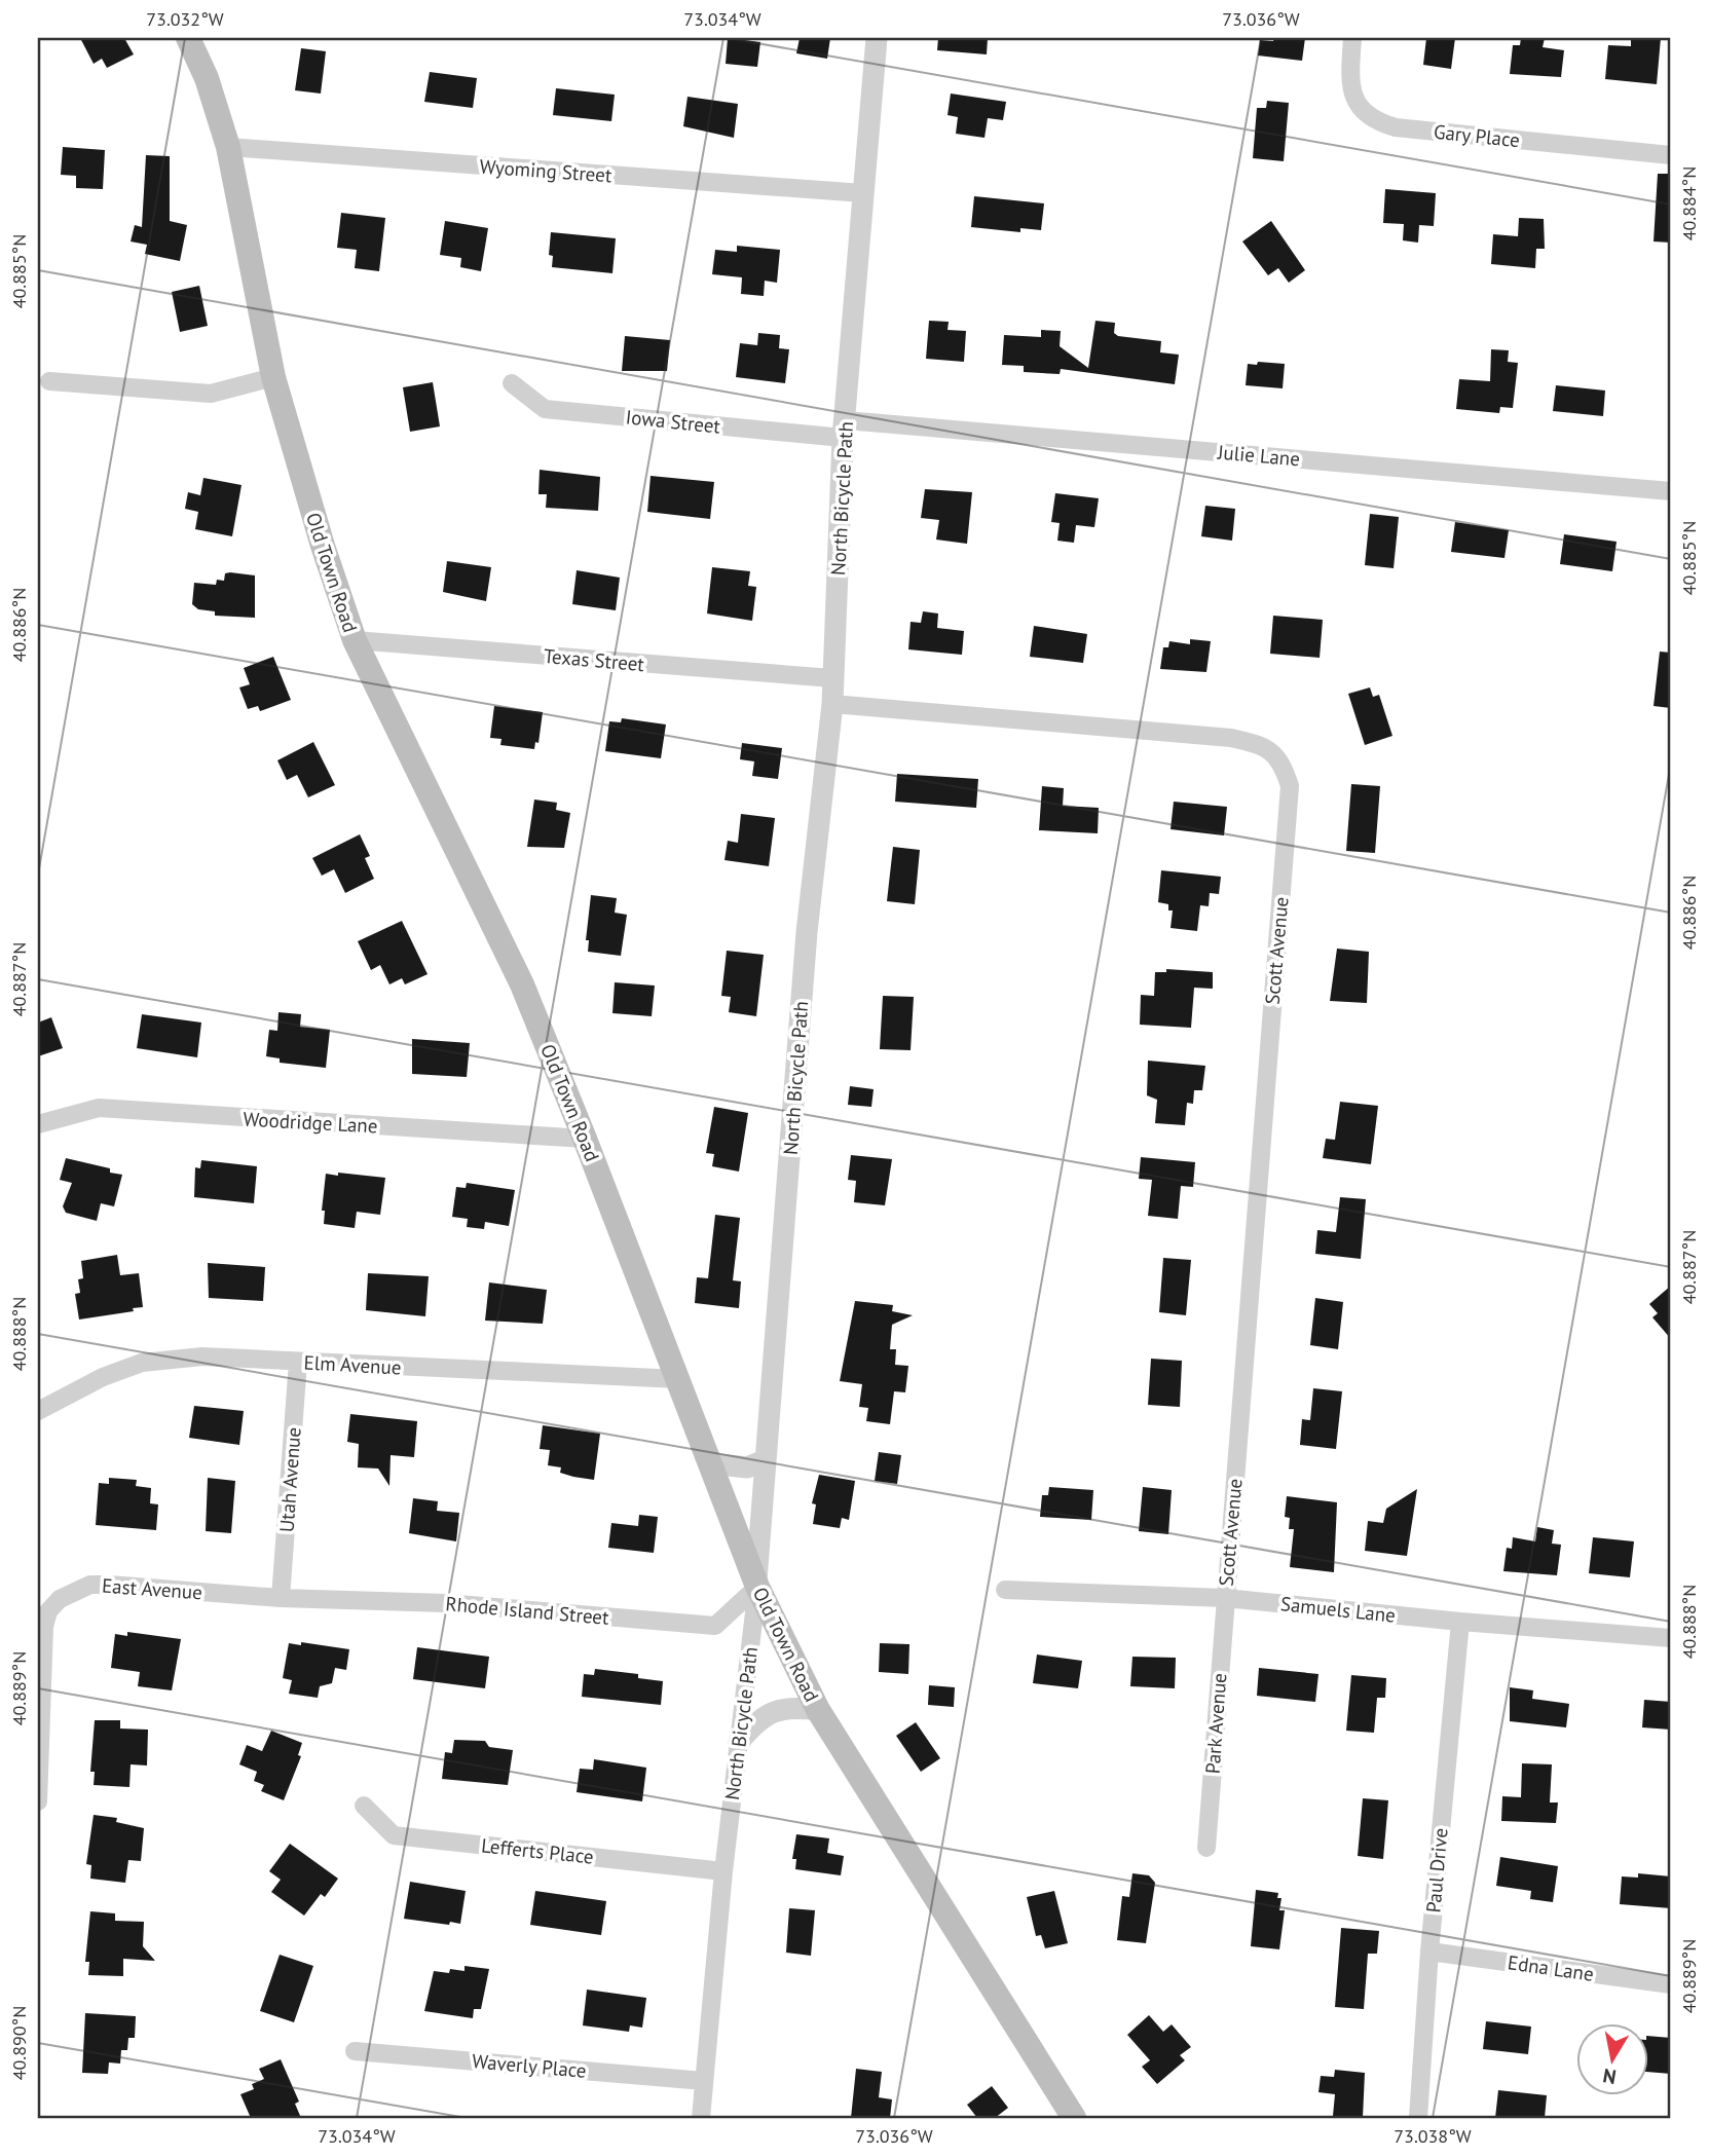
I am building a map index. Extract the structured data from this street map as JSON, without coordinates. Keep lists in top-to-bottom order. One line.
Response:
{"streets":{"main road":["Old Town Road"],"street":["Gary Place","Wyoming Street","Iowa Street","Julie Lane","North Bicycle Path","Texas Street","Scott Avenue","Woodridge Lane","Elm Avenue","Utah Avenue","East Avenue","Samuels Lane","Rhode Island Street","Park Avenue","Lefferts Place","Paul Drive","Edna Lane","Waverly Place"]},"crossings":[["Wyoming Street","North Bicycle Path"],["Wyoming Street","Old Town Road"],["Iowa Street","Julie Lane"],["Iowa Street","North Bicycle Path"],["Julie Lane","North Bicycle Path"],["North Bicycle Path","Old Town Road"],["North Bicycle Path","Texas Street"],["North Bicycle Path","Scott Avenue"],["North Bicycle Path","Rhode Island Street"],["North Bicycle Path","Lefferts Place"],["North Bicycle Path","Waverly Place"],["Old Town Road","Texas Street"],["Old Town Road","Woodridge Lane"],["Old Town Road","Elm Avenue"],["Old Town Road","Rhode Island Street"],["Scott Avenue","Samuels Lane"],["Scott Avenue","Park Avenue"],["Elm Avenue","Utah Avenue"],["Utah Avenue","East Avenue"],["Utah Avenue","Rhode Island Street"],["East Avenue","Rhode Island Street"],["Samuels Lane","Park Avenue"],["Samuels Lane","Paul Drive"],["Paul Drive","Edna Lane"]],"north":"bottom","coordinates":["73.032°W","73.034°W","73.036°W","40.884°N","40.885°N","40.886°N","40.887°N","40.888°N","40.889°N","40.890°N","73.038°W"]}
